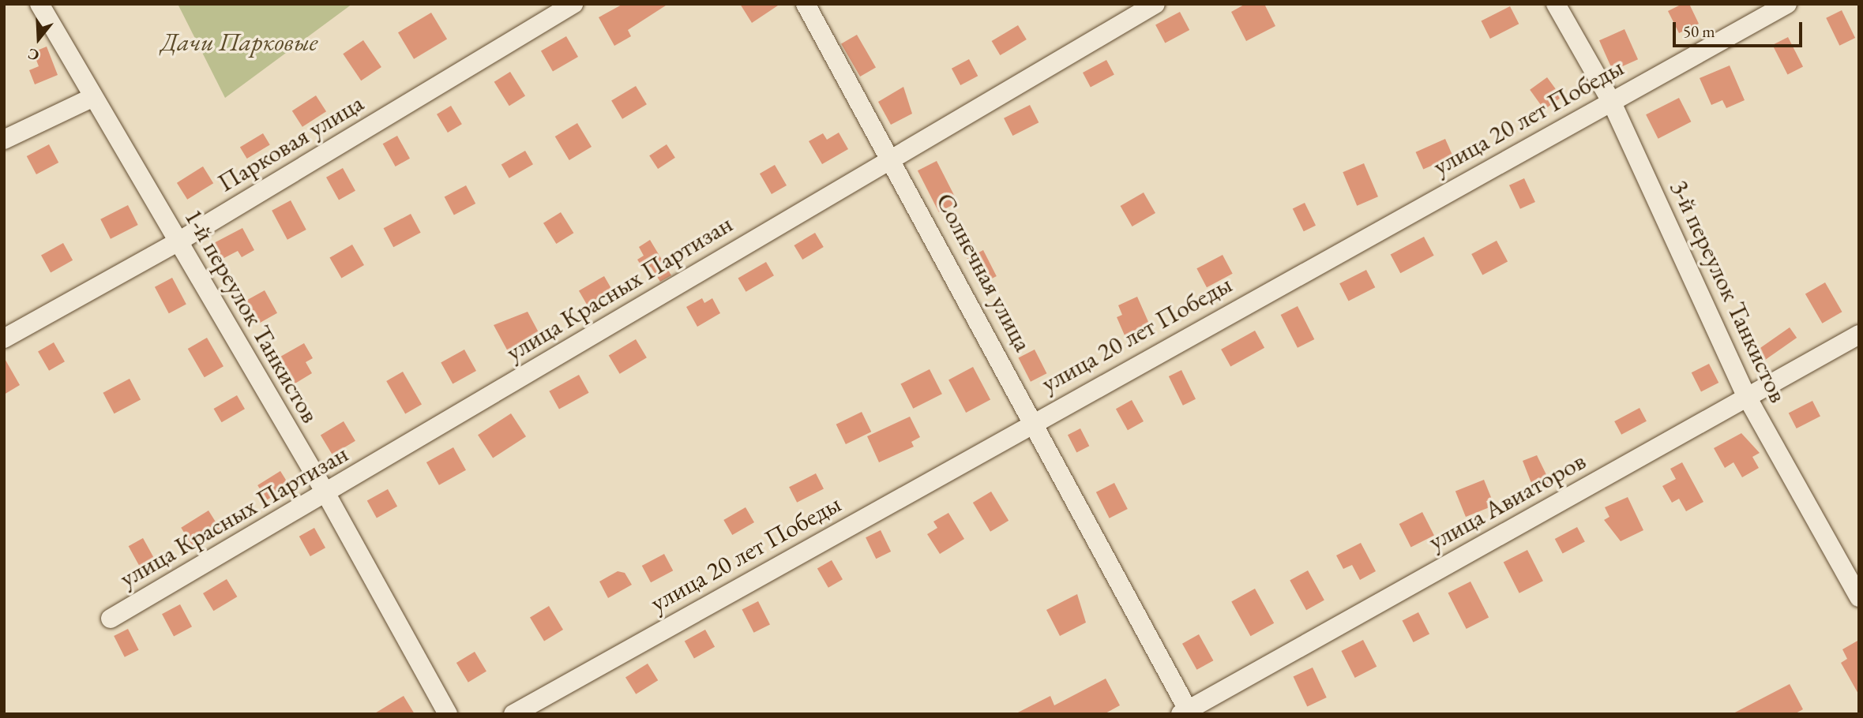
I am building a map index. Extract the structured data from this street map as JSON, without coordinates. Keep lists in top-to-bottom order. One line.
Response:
{"streets":{"street":["улица 20 лет Победы","Парковая улица","Солнечная улица","улица Красных Партизан","3-й переулок Танкистов","1-й переулок Танкистов","улица Авиаторов"]},"crossings":[["улица 20 лет Победы","Солнечная улица"],["улица 20 лет Победы","3-й переулок Танкистов"],["Парковая улица","1-й переулок Танкистов"],["Солнечная улица","улица Красных Партизан"],["Солнечная улица","улица Авиаторов"],["улица Красных Партизан","1-й переулок Танкистов"],["3-й переулок Танкистов","улица Авиаторов"]],"parks":["Дачи Парковые"],"scale_bar":"50 m","north":"bottom"}
